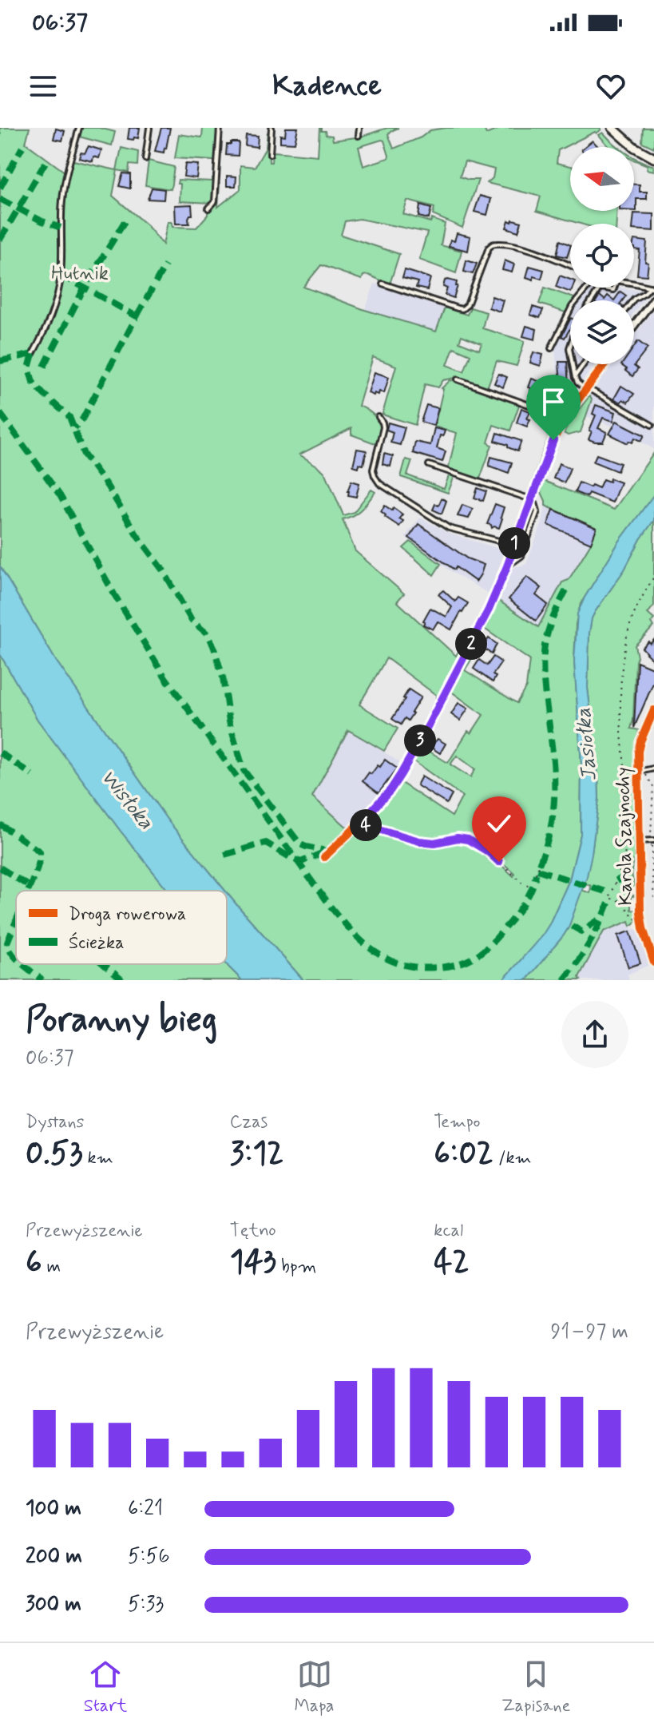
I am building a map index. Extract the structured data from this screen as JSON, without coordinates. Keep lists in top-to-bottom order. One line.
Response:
{"streets":{"street":["Karola Szajnochy"]},"water":["Jasiołka","Wisłoka"],"parks":["Hutnik"],"legend":["Droga rowerowa","Ścieżka"],"north":"left","page":{"status":"06:37","header":"Kadence","pins":["1","2","3","4"],"heading":["Poranny bieg","06:37"],"stats":[["Dystans","0.53 km"],["Czas","3:12"],["Tempo","6:02 /km"],["Przewyższenie","6 m"],["Tętno","143 bpm"],["kcal","42"]],"chart":["Przewyższenie","91–97 m"],"list":[{"name":"100 m","note":"6:21"},{"name":"200 m","note":"5:56"},{"name":"300 m","note":"5:33"}],"tabs":["Start","Mapa","Zapisane"]}}
